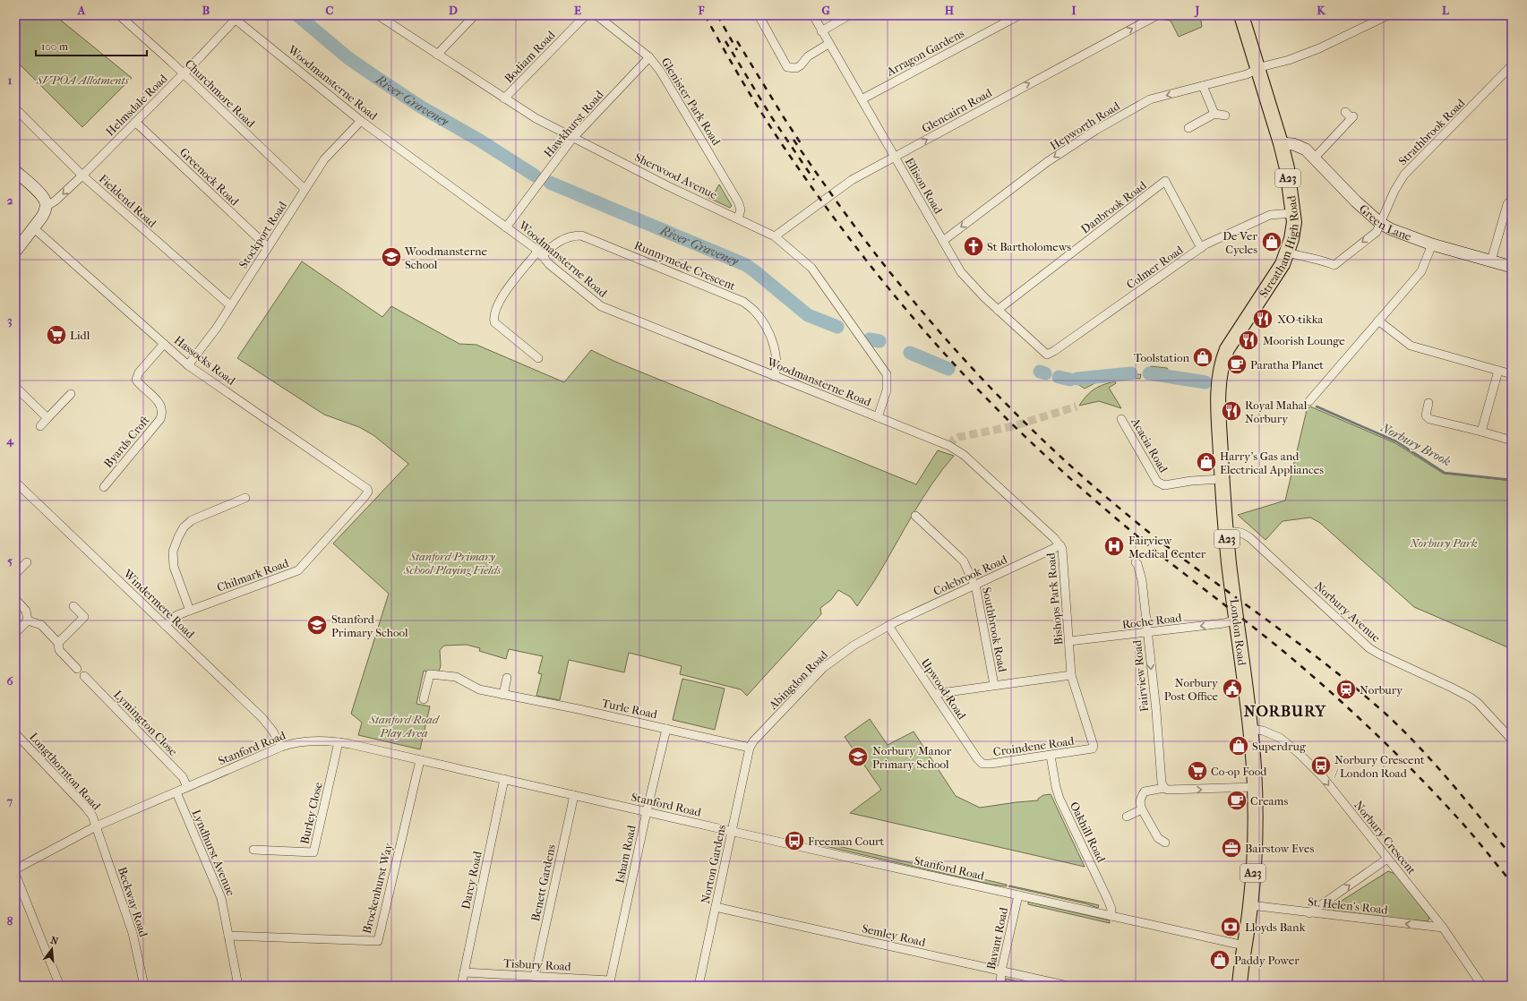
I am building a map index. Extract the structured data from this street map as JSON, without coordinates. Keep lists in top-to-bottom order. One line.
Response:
{"streets":{"highway":["A23","Streatham High Road","London Road"],"main road":["Green Lane"],"street":["Arragon Gardens","Bodiam Road","Woodmansterne Road","Churchmore Road","Glenister Park Road","Helmsdale Road","Glencairn Road","Hawkhurst Road","Hepworth Road","Strathbrook Road","Sherwood Avenue","Greenock Road","Ellison Road","Fieldend Road","Danbrook Road","Stockport Road","Runnymede Crescent","Colmer Road","Hassocks Road","Byards Croft","Acacia Road","Chilmark Road","Colebrook Road","Bishops Park Road","Windermere Road","Norbury Avenue","Roche Road","Southbrook Road","Fairview Road","Abingdon Road","Upwood Road","Turle Road","Lymington Close","Croindene Road","Stanford Road","Longthornton Road","Burley Close","Oakhill Road","Norbury Crescent","Lyndhurst Avenue","Isham Road","Norton Gardens","Darcy Road","Benett Gardens","Brockenhurst Way","Beckway Road","St. Helen's Road","Semley Road","Bavant Road","Tisbury Road"]},"crossings":[["Arragon Gardens","Ellison Road"],["Bodiam Road","Sherwood Avenue"],["Woodmansterne Road","Helmsdale Road"],["Woodmansterne Road","Hawkhurst Road"],["Woodmansterne Road","Sherwood Avenue"],["Woodmansterne Road","Stockport Road"],["Woodmansterne Road","Runnymede Crescent"],["Woodmansterne Road","Bishops Park Road"],["Churchmore Road","Helmsdale Road"],["Churchmore Road","Stockport Road"],["Glenister Park Road","Hawkhurst Road"],["Glenister Park Road","Sherwood Avenue"],["Helmsdale Road","Greenock Road"],["Helmsdale Road","Fieldend Road"],["Glencairn Road","Sherwood Avenue"],["Glencairn Road","Ellison Road"],["Hawkhurst Road","Sherwood Avenue"],["Hepworth Road","Ellison Road"],["Hepworth Road","Streatham High Road"],["Strathbrook Road","Green Lane"],["Strathbrook Road","Streatham High Road"],["Greenock Road","Stockport Road"],["Ellison Road","Danbrook Road"],["Ellison Road","Colmer Road"],["Fieldend Road","Stockport Road"],["Danbrook Road","Colmer Road"],["Green Lane","Streatham High Road"],["Stockport Road","Hassocks Road"],["Streatham High Road","Colmer Road"],["Streatham High Road","London Road"],["Hassocks Road","Byards Croft"],["Hassocks Road","Chilmark Road"],["Acacia Road","London Road"],["Chilmark Road","Windermere Road"],["Colebrook Road","Bishops Park Road"],["Colebrook Road","Southbrook Road"],["Colebrook Road","Abingdon Road"],["Colebrook Road","Upwood Road"],["Bishops Park Road","Roche Road"],["Bishops Park Road","Croindene Road"],["Windermere Road","Stanford Road"],["Norbury Avenue","London Road"],["Roche Road","London Road"],["Roche Road","Fairview Road"],["London Road","Stanford Road"],["London Road","Norbury Crescent"],["London Road","St. Helen's Road"],["Abingdon Road","Upwood Road"],["Abingdon Road","Turle Road"],["Abingdon Road","Norton Gardens"],["Upwood Road","Croindene Road"],["Turle Road","Isham Road"],["Turle Road","Norton Gardens"],["Lymington Close","Stanford Road"],["Croindene Road","Oakhill Road"],["Stanford Road","Longthornton Road"],["Stanford Road","Burley Close"],["Stanford Road","Oakhill Road"],["Stanford Road","Lyndhurst Avenue"],["Stanford Road","Isham Road"],["Stanford Road","Norton Gardens"],["Stanford Road","Darcy Road"],["Stanford Road","Benett Gardens"],["Stanford Road","Brockenhurst Way"],["Stanford Road","Beckway Road"],["Stanford Road","Bavant Road"],["Longthornton Road","Beckway Road"],["Norbury Crescent","St. Helen's Road"],["Lyndhurst Avenue","Brockenhurst Way"],["Isham Road","Tisbury Road"],["Norton Gardens","Semley Road"],["Darcy Road","Tisbury Road"],["Benett Gardens","Tisbury Road"],["Semley Road","Bavant Road"]],"one_way":["Glencairn Road","Hepworth Road","Roche Road","Fairview Road","Norbury Crescent","St. Helen's Road"],"districts":["NORBURY"],"water":["River Graveney","Norbury Brook"],"parks":["SVPOA Allotments","Norbury Park","Stanford Primary School Playing Fields","Stanford Road Play Area"],"places":{"shop":["De Ver Cycles","Toolstation","Harry's Gas and Electrical Appliances","Superdrug","Paddy Power"],"church":["St Bartholomews"],"school or university":["Woodmansterne School","Stanford Primary School","Norbury Manor Primary School"],"restaurant":["XO-tikka","Moorish Lounge","Royal Mahal Norbury"],"supermarket":["Lidl","Co-op Food"],"cafe":["Paratha Planet","Creams"],"hospital":["Fairview Medical Center"],"public building":["Norbury Post Office"],"station":["Norbury"],"bus stop":["Norbury Crescent / London Road","Freeman Court"],"office":["Bairstow Eves"],"bank":["Lloyds Bank"]},"scale_bar":"100 m","north":"top","grid":{"columns":["A","B","C","D","E","F","G","H","I","J","K","L"],"rows":["1","2","3","4","5","6","7","8"]}}
